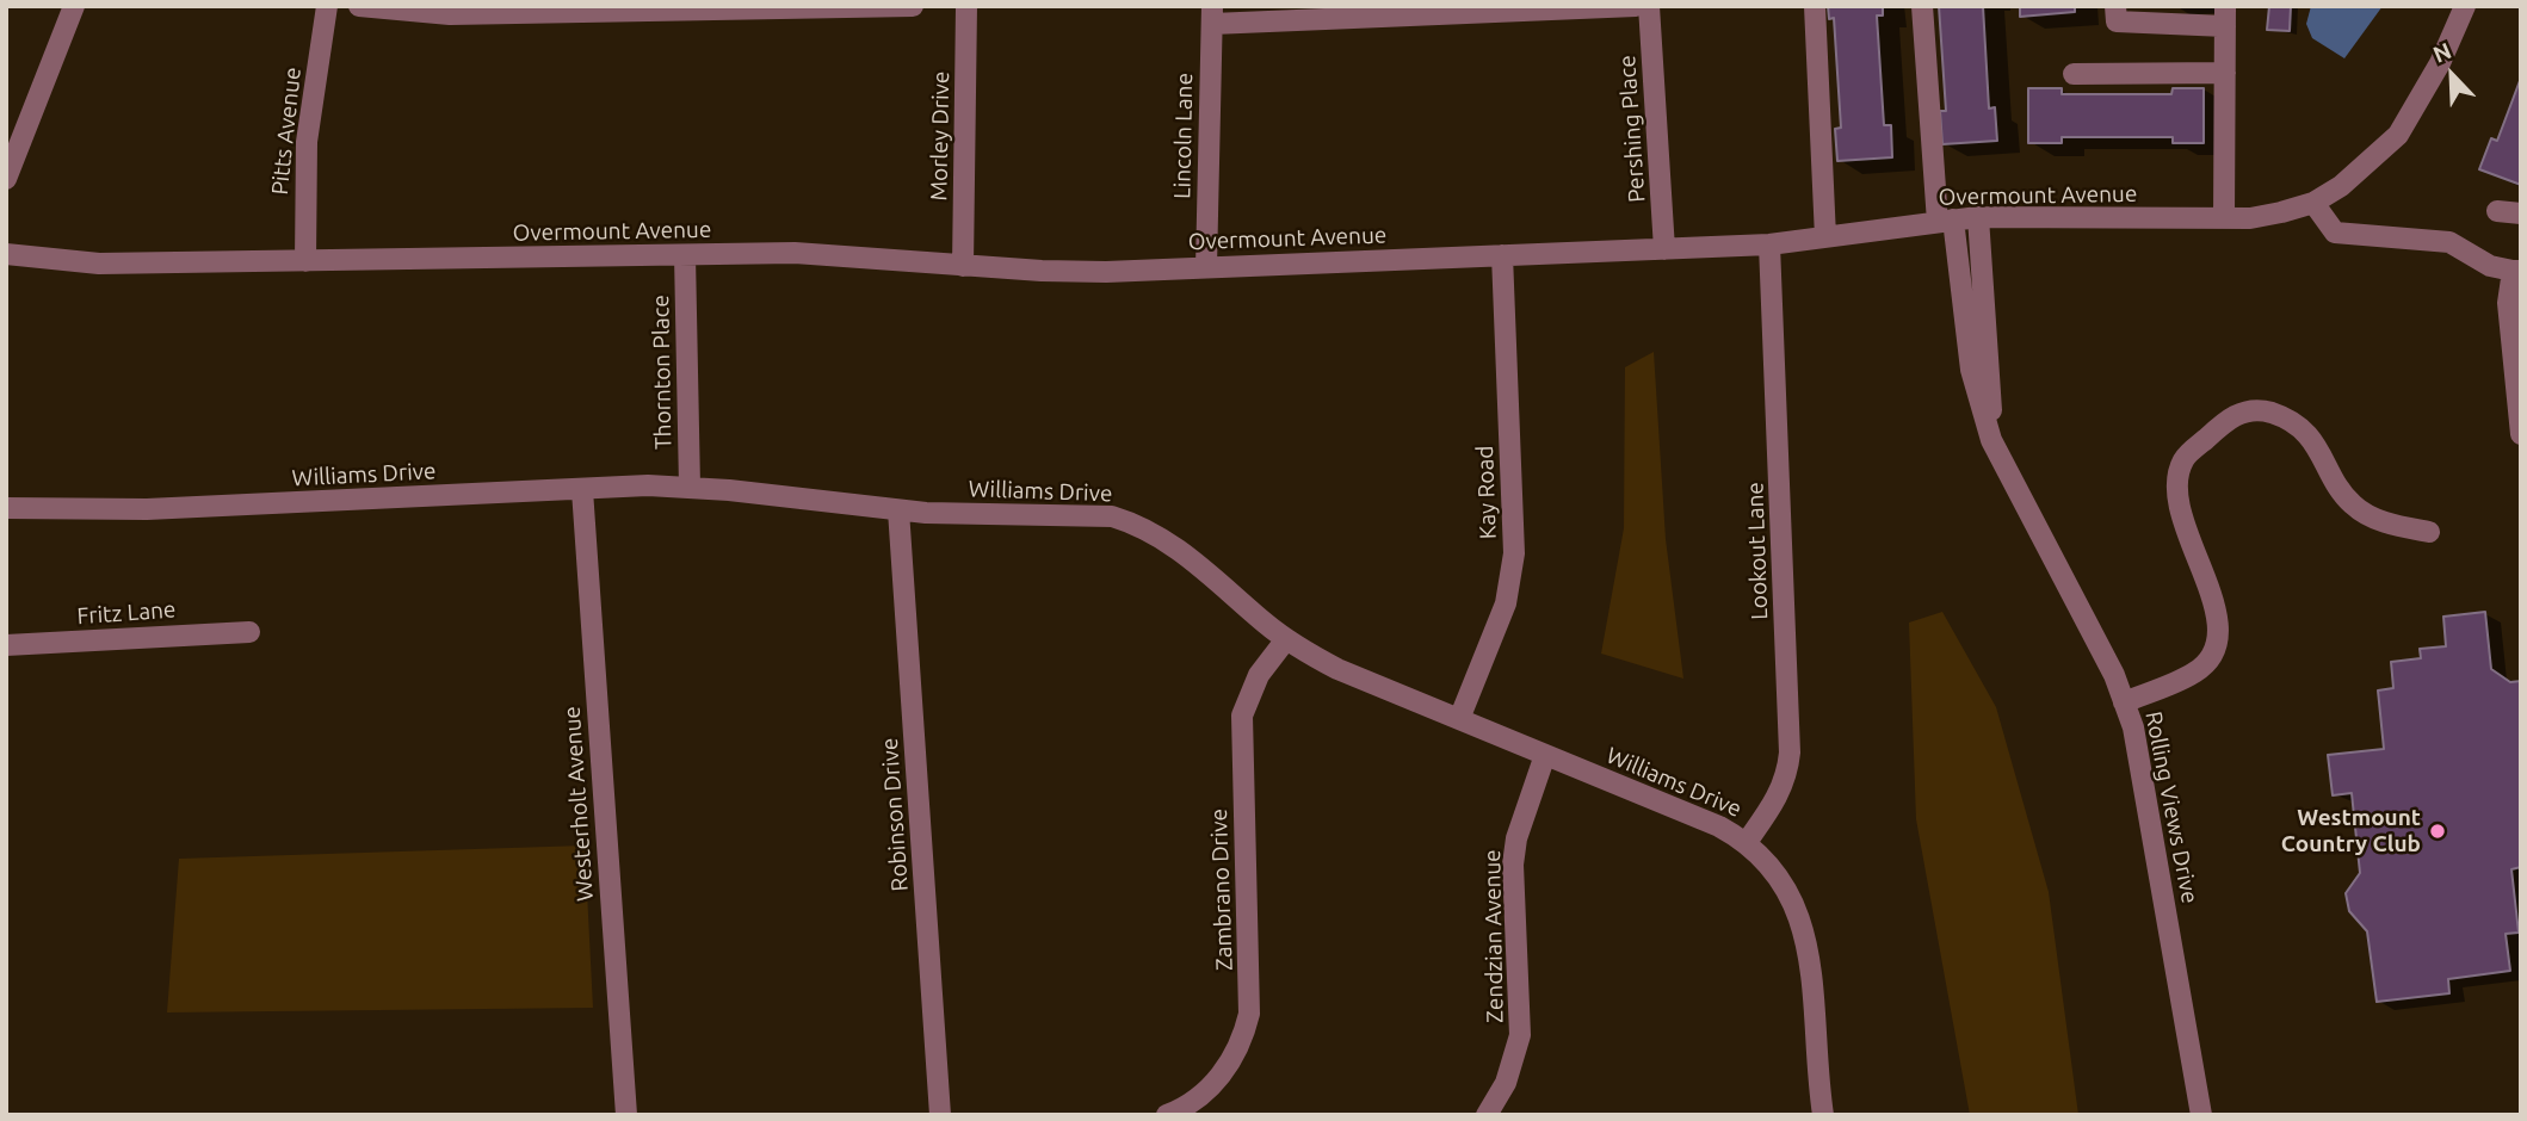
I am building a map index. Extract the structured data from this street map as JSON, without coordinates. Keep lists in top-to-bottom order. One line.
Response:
{"streets":{"street":["Pershing Place","Pitts Avenue","Morley Drive","Lincoln Lane","Overmount Avenue","Thornton Place","Williams Drive","Kay Road","Lookout Lane","Fritz Lane","Westerholt Avenue","Rolling Views Drive","Robinson Drive","Zambrano Drive","Zendzian Avenue"]},"crossings":[["Pershing Place","Overmount Avenue"],["Pitts Avenue","Overmount Avenue"],["Morley Drive","Overmount Avenue"],["Lincoln Lane","Overmount Avenue"],["Overmount Avenue","Thornton Place"],["Overmount Avenue","Kay Road"],["Overmount Avenue","Lookout Lane"],["Overmount Avenue","Rolling Views Drive"],["Thornton Place","Williams Drive"],["Williams Drive","Kay Road"],["Williams Drive","Lookout Lane"],["Williams Drive","Westerholt Avenue"],["Williams Drive","Robinson Drive"],["Williams Drive","Zambrano Drive"],["Williams Drive","Zendzian Avenue"]],"places":["Westmount Country Club"],"north":"top left"}
